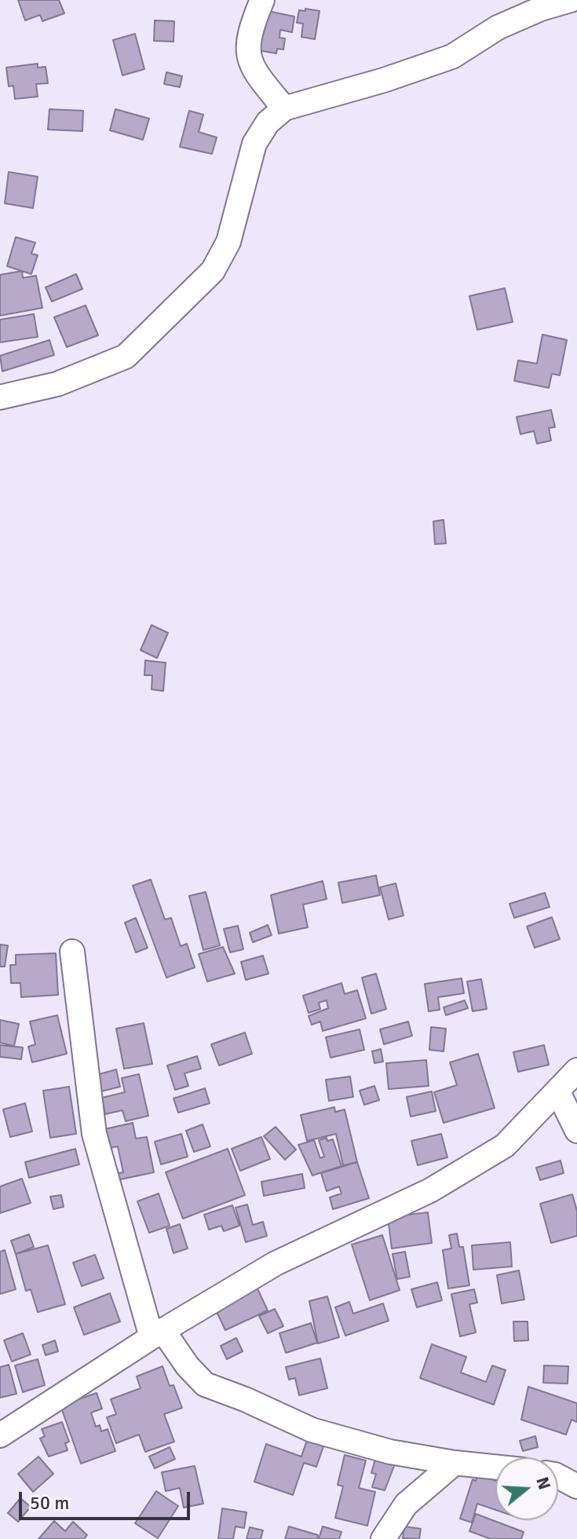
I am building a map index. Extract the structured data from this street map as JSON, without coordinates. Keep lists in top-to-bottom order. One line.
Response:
{"scale_bar":"50 m","north":"right"}
